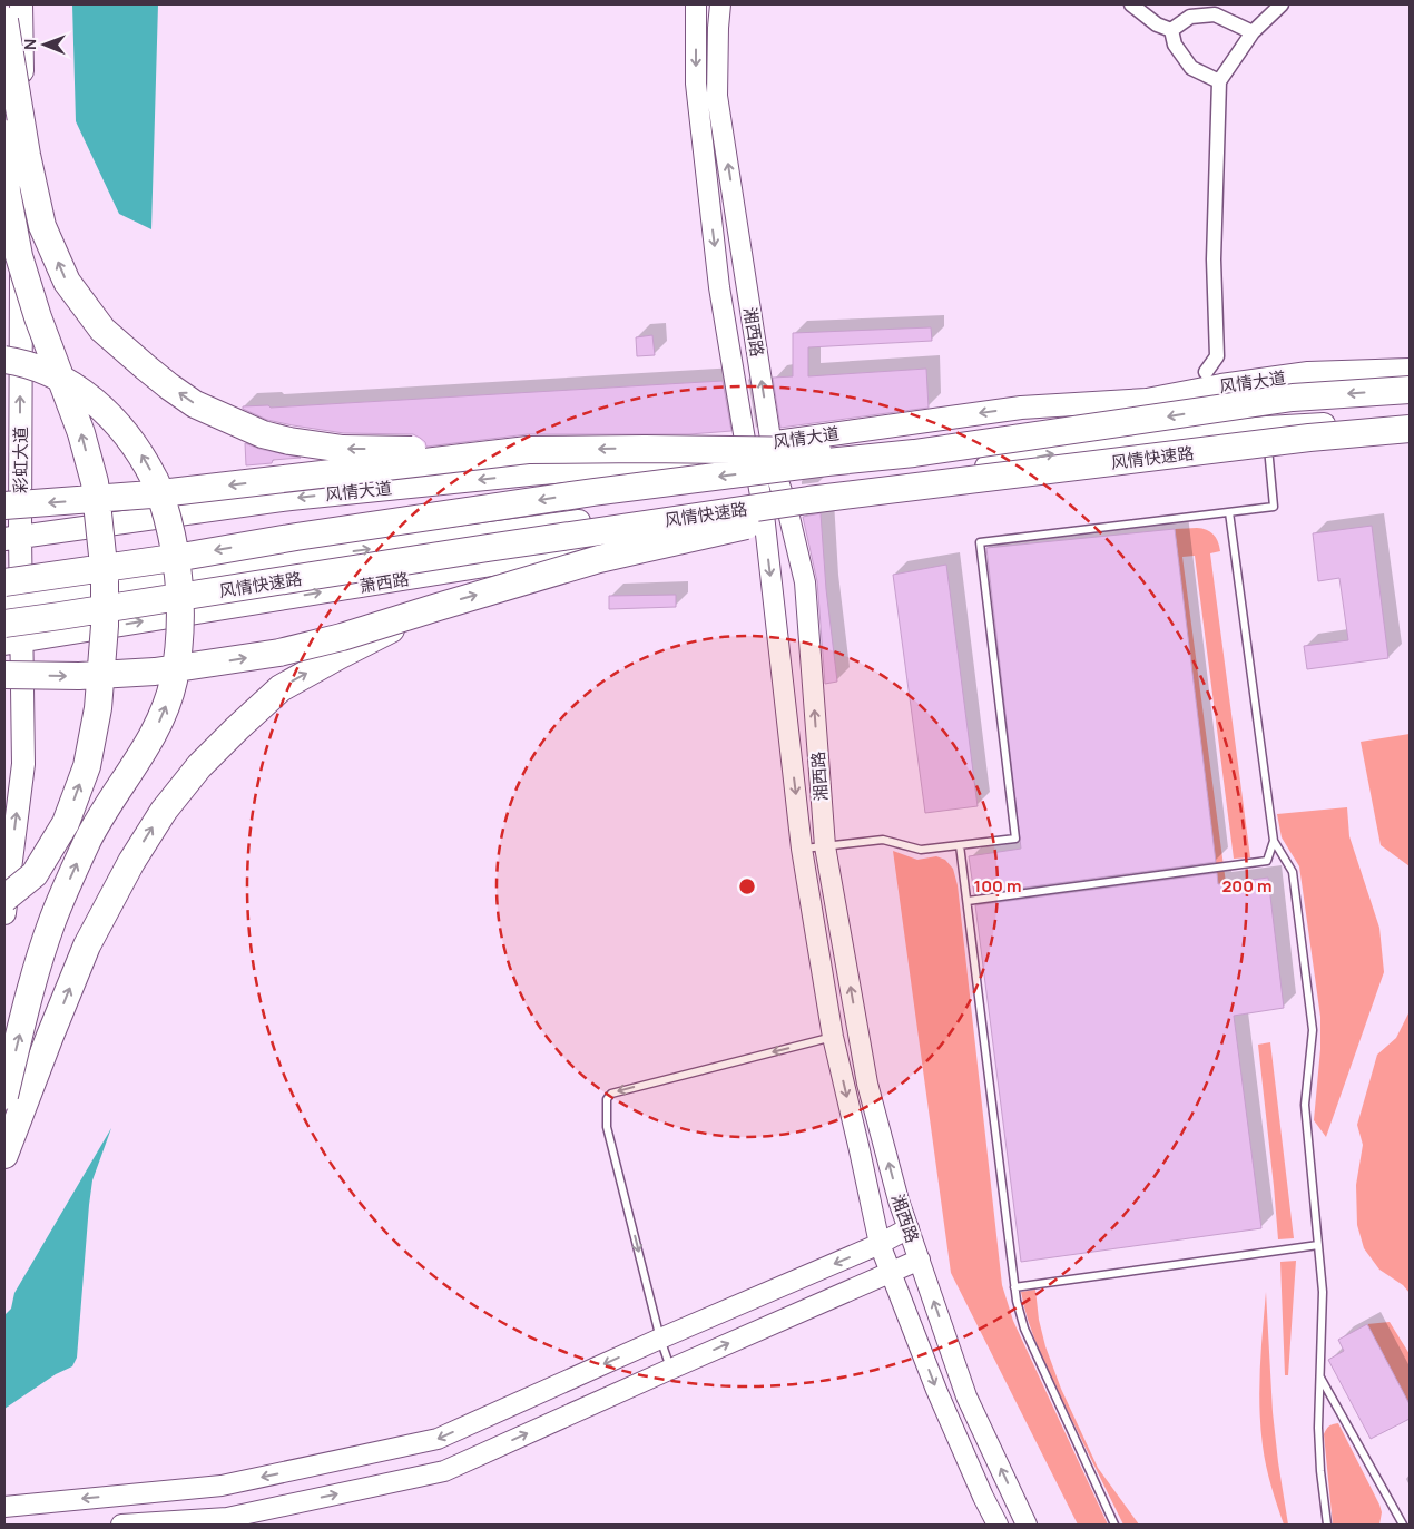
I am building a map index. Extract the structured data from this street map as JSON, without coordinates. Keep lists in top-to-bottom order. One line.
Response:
{"streets":{"highway":["风情快速路"],"main road":["风情大道","彩虹大道","萧西路"],"street":["湘西路"]},"crossings":[["湘西路","风情大道"],["湘西路","萧西路"],["风情大道","彩虹大道"],["风情快速路","彩虹大道"],["风情快速路","萧西路"],["彩虹大道","萧西路"]],"one_way":["彩虹大道"],"north":"left","rings":["100 m","200 m"]}
